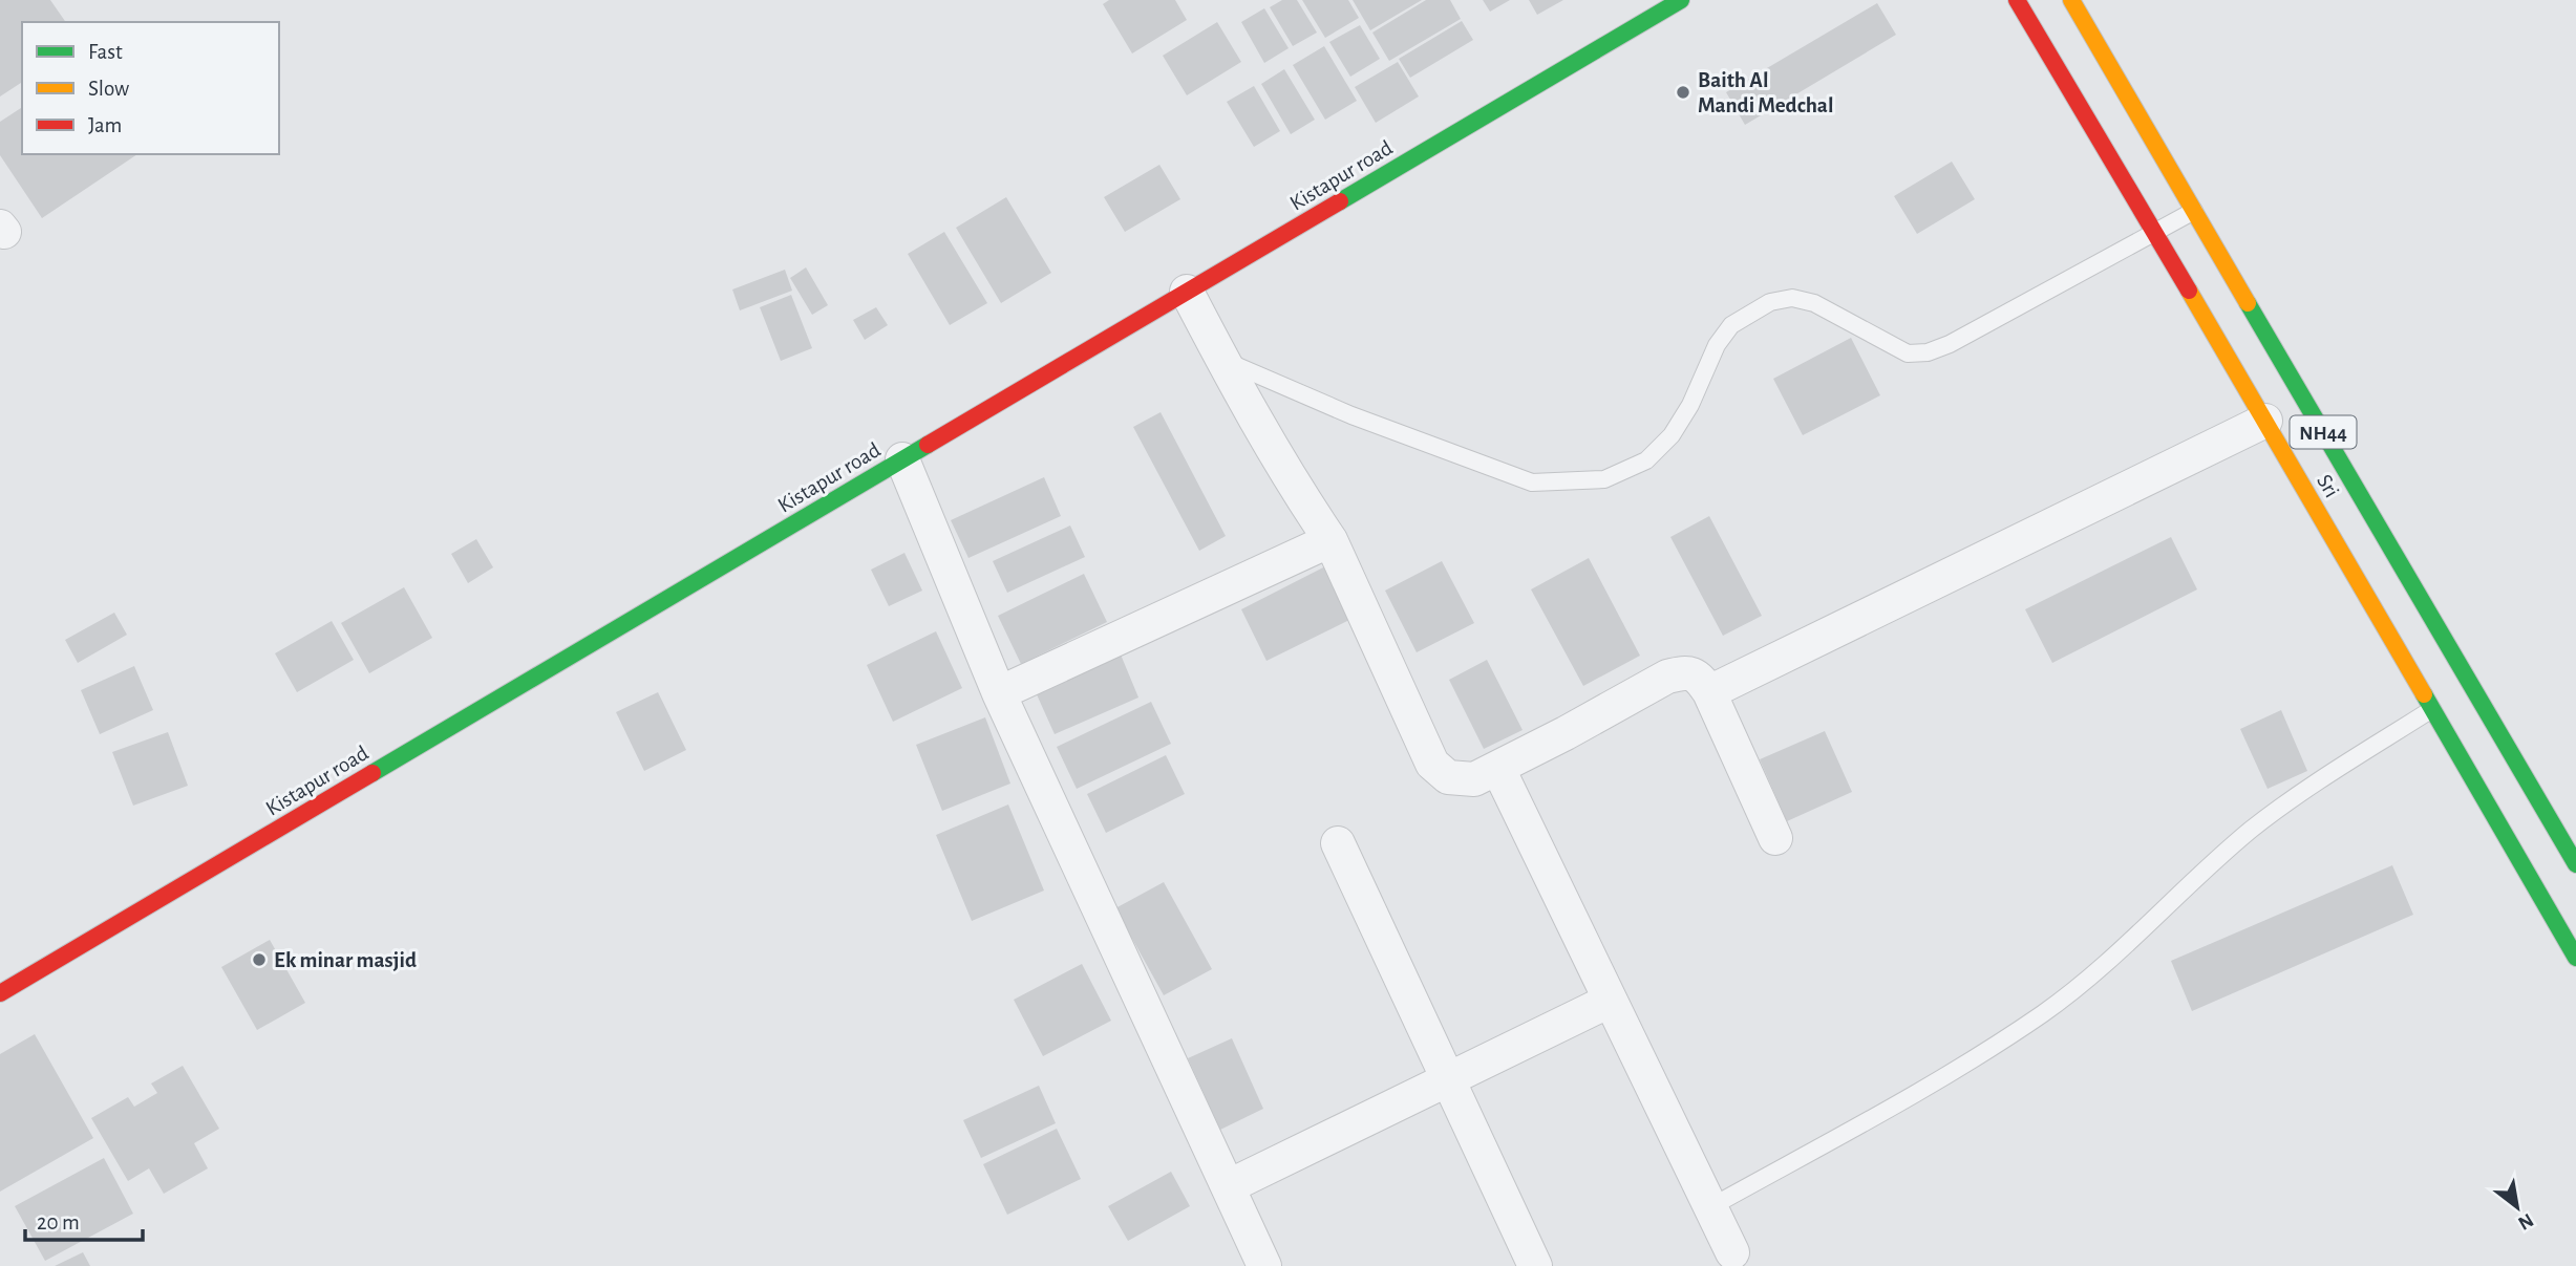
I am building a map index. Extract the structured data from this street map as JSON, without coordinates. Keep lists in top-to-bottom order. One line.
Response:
{"streets":{"main road":["Kistapur road","NH44","Sri"]},"places":["Baith Al Mandi Medchal","Ek minar masjid"],"legend":["Fast","Slow","Jam"],"scale_bar":"20 m","north":"bottom right"}
